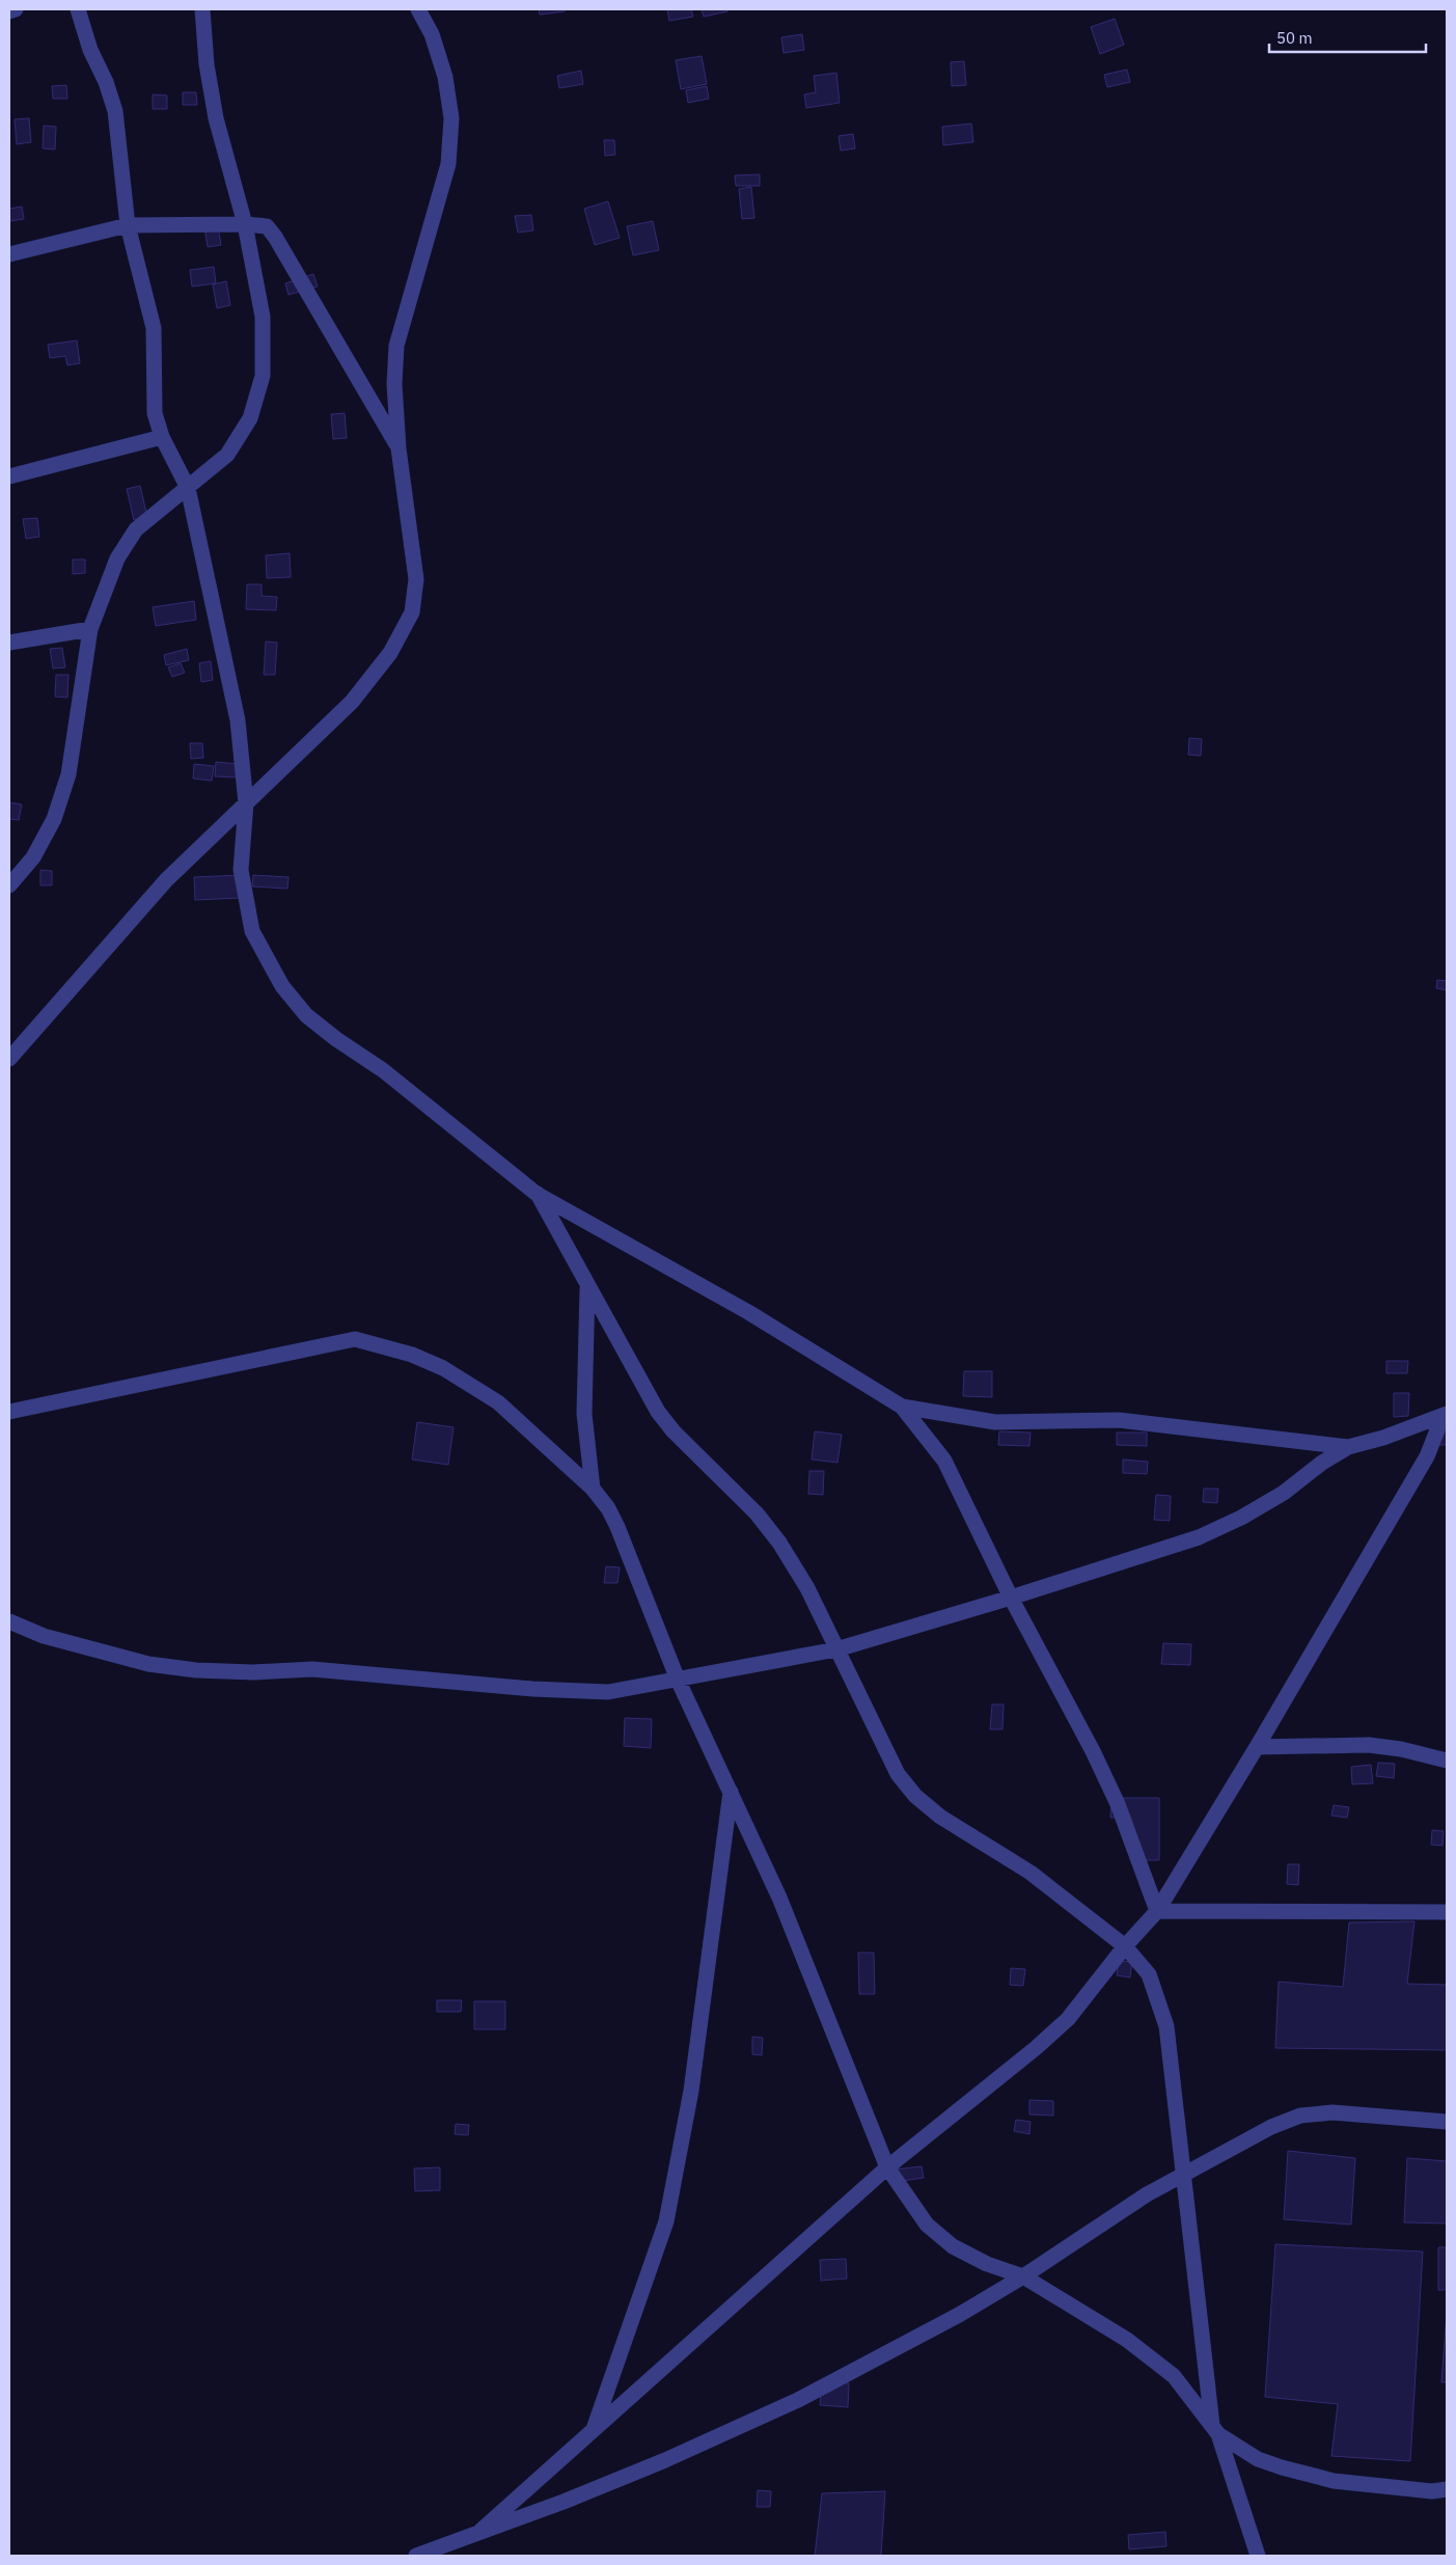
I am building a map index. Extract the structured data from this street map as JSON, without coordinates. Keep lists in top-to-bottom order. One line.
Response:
{"scale_bar":"50 m"}
